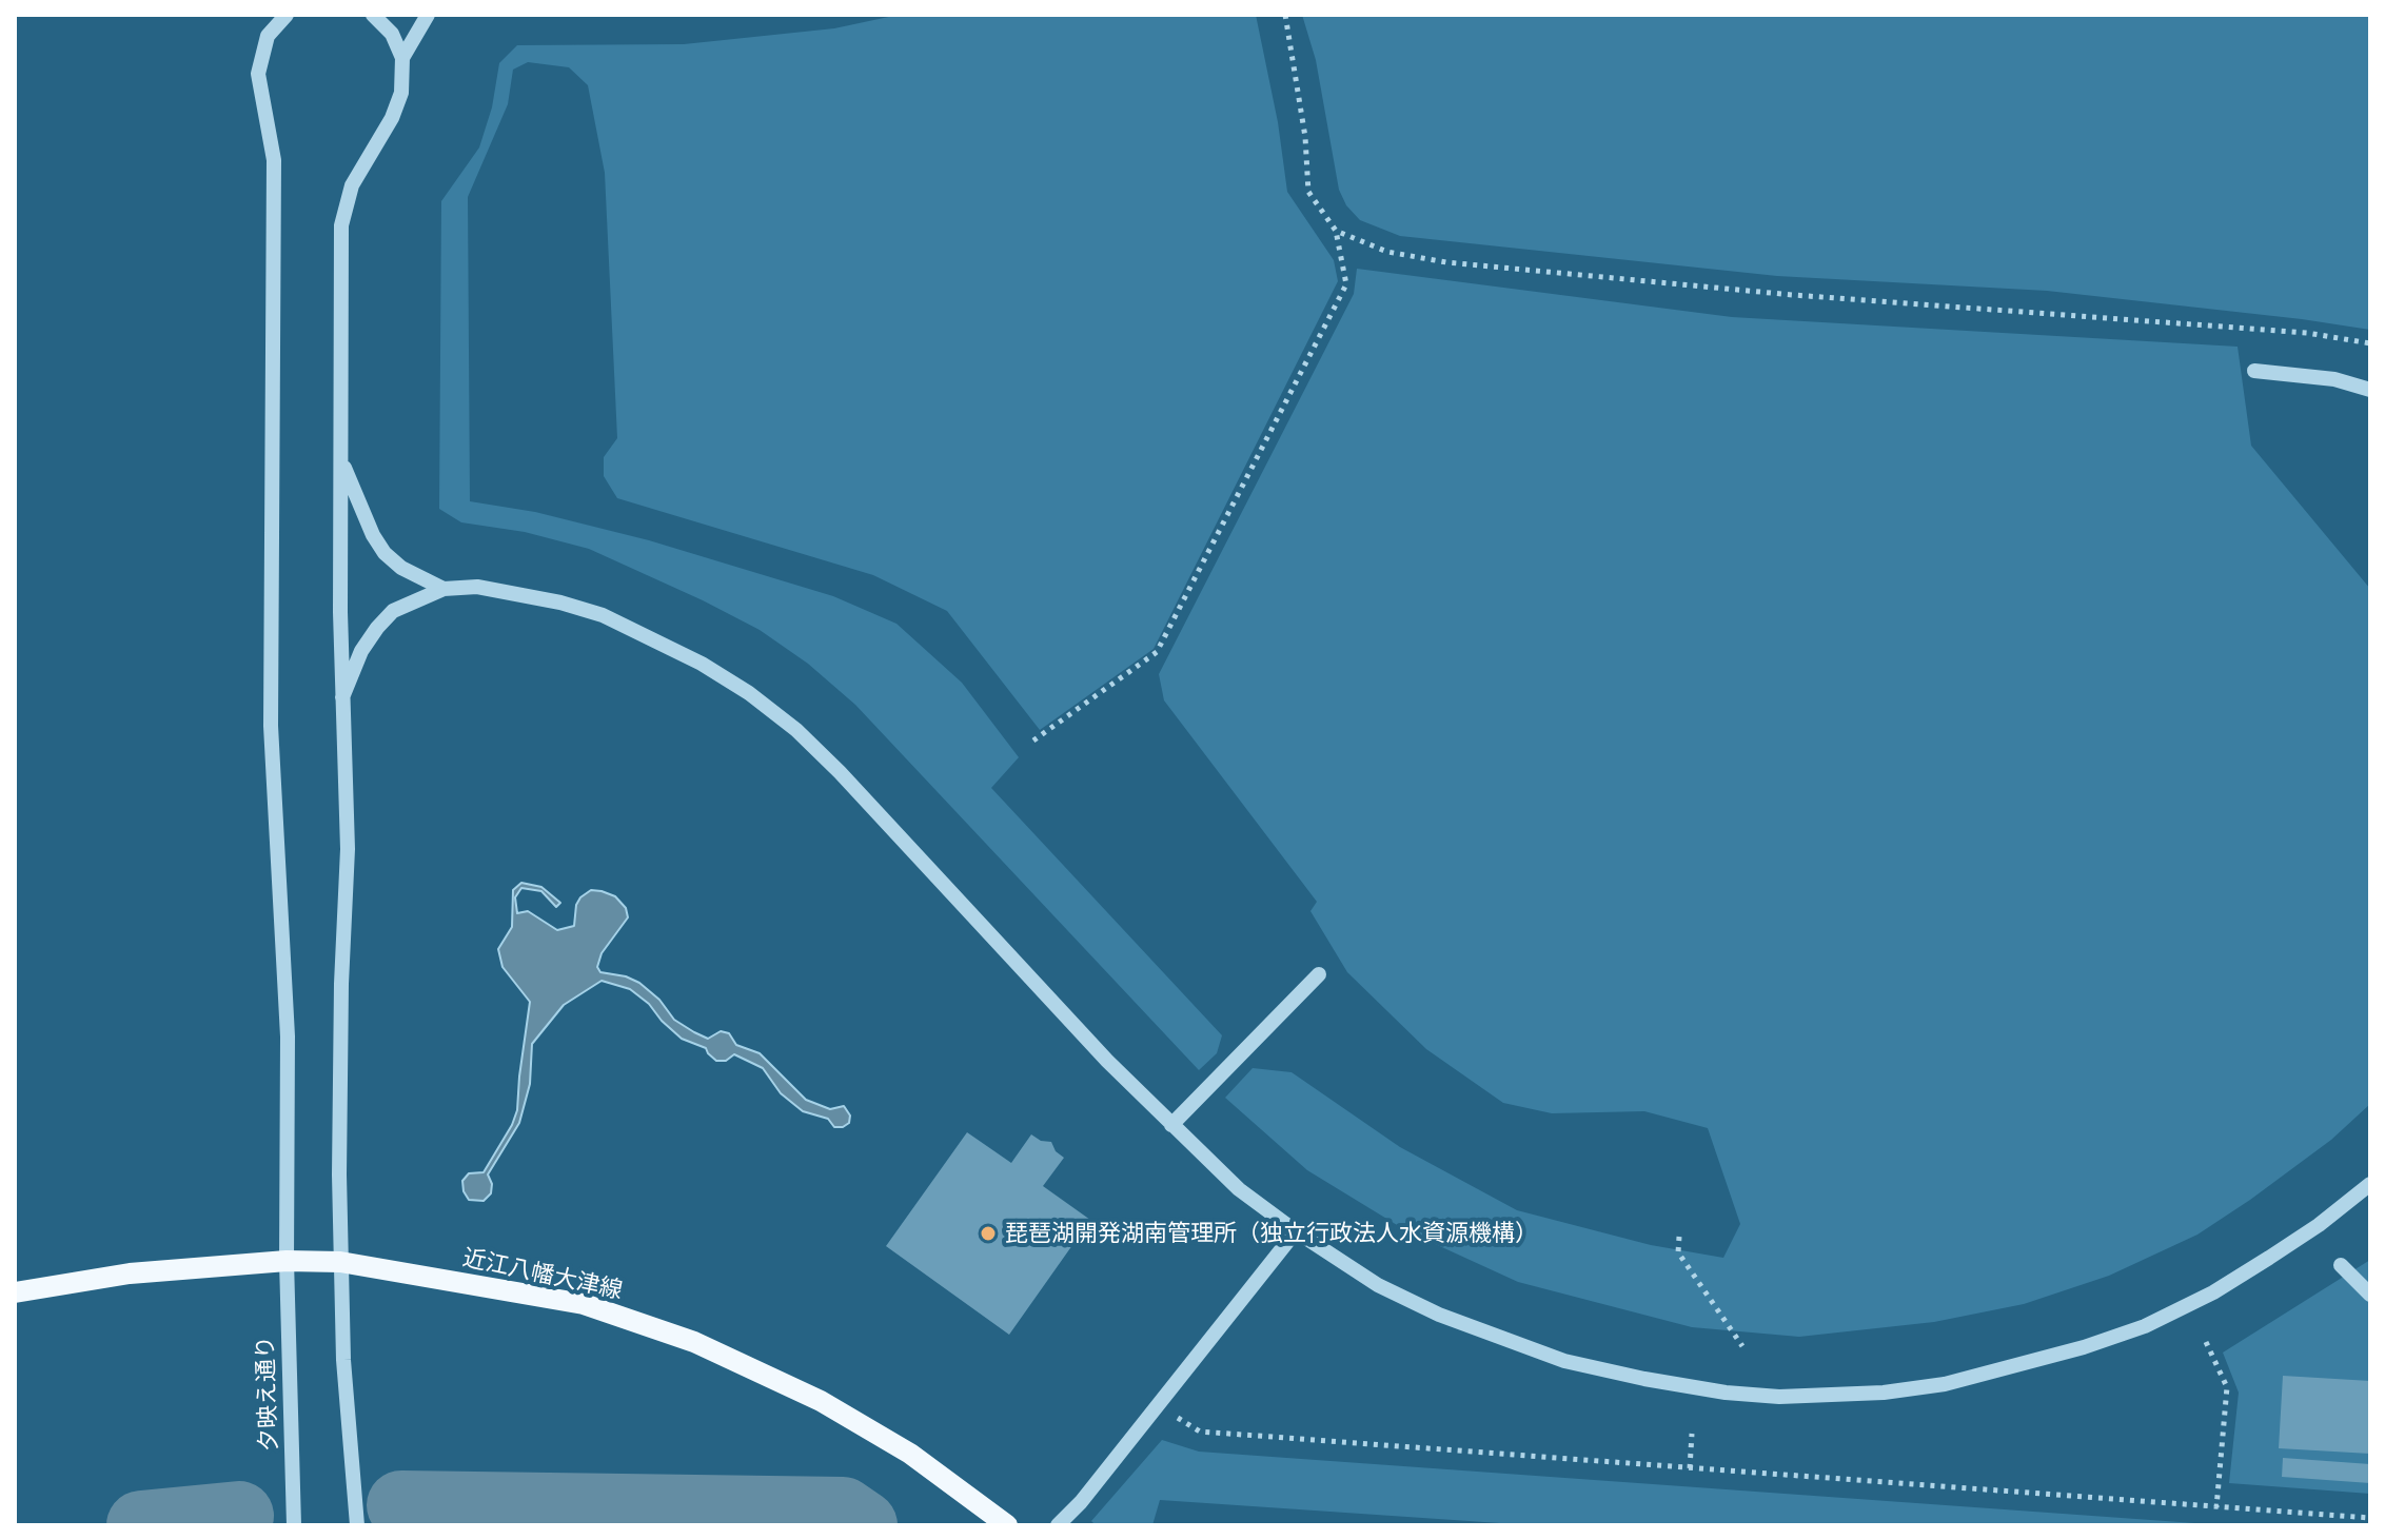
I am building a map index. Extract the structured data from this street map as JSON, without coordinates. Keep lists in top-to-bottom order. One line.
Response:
{"streets":{"main road":["近江八幡大津線"],"street":["夕映え通り"]},"crossings":[["近江八幡大津線","夕映え通り"]],"places":["琵琶湖開発湖南管理所（独立行政法人水資源機構）"]}
